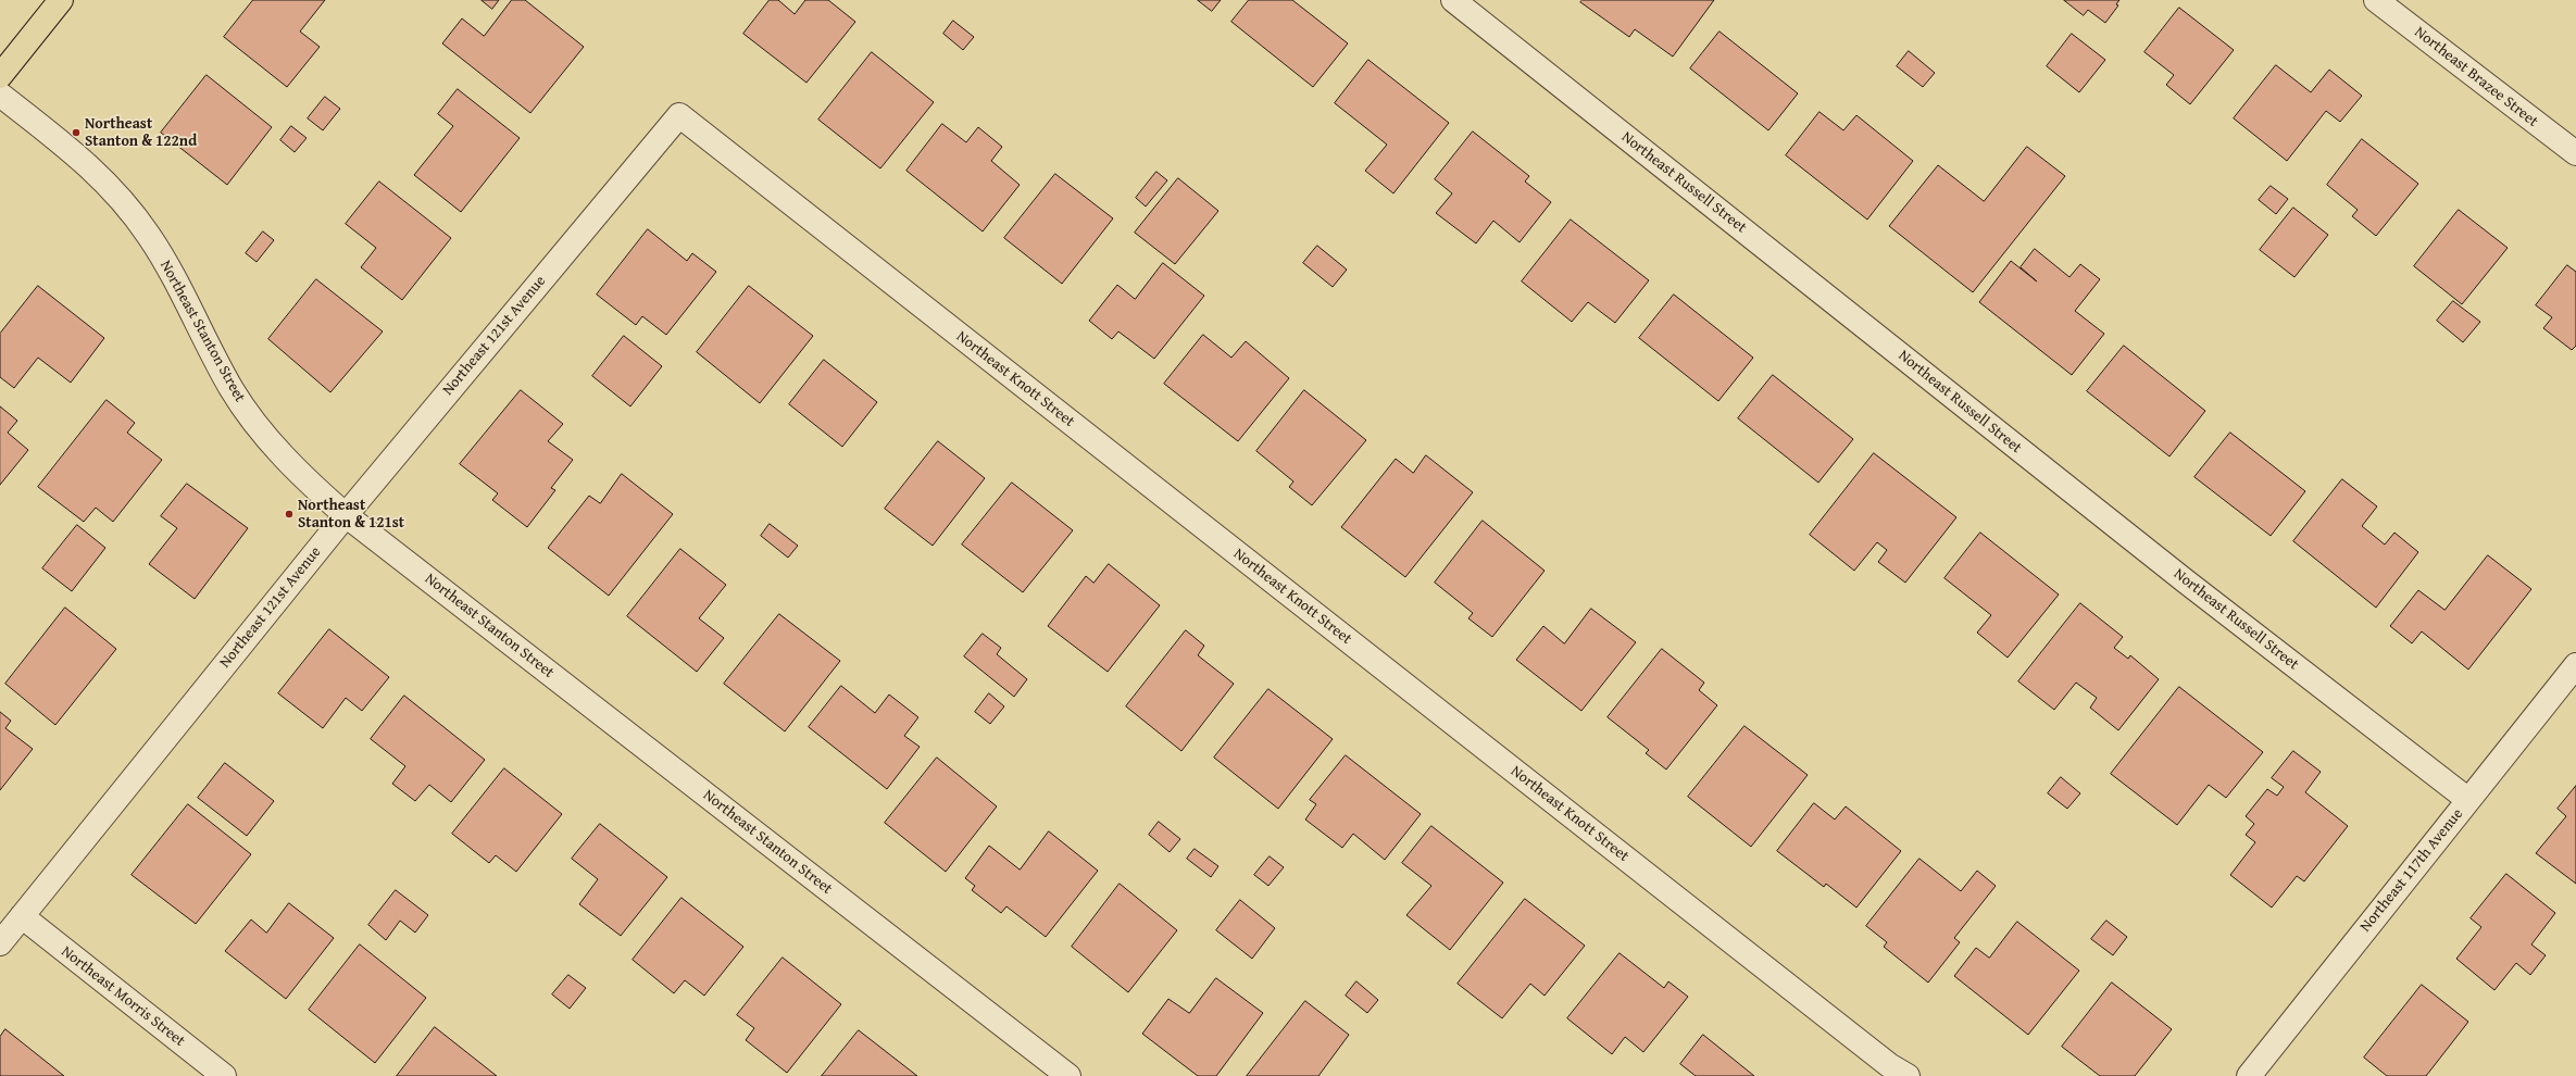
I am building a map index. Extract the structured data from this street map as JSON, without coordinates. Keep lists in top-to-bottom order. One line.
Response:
{"streets":{"street":["Northeast Brazee Street","Northeast Russell Street","Northeast Stanton Street","Northeast 121st Avenue","Northeast Knott Street","Northeast 117th Avenue","Northeast Morris Street"]},"crossings":[["Northeast Russell Street","Northeast 117th Avenue"],["Northeast Stanton Street","Northeast 121st Avenue"],["Northeast 121st Avenue","Northeast Knott Street"],["Northeast 121st Avenue","Northeast Morris Street"]],"places":["Northeast Stanton & 122nd","Northeast Stanton & 121st"]}
